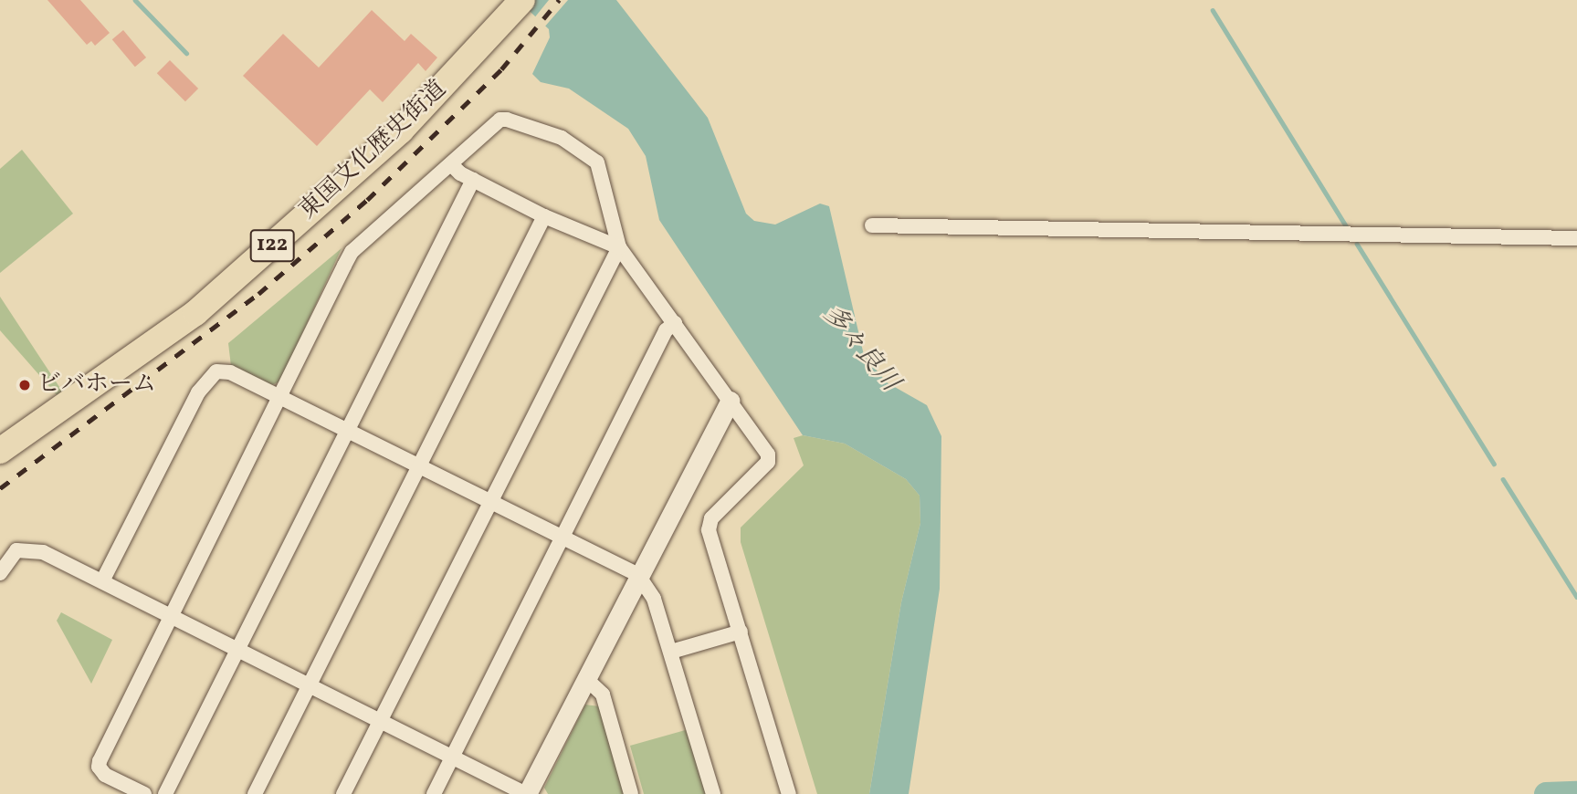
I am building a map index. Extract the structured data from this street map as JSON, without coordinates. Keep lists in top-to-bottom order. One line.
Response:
{"streets":{"highway":["東国文化歴史街道","122"]},"water":["多々良川"],"places":["ビバホーム"]}
